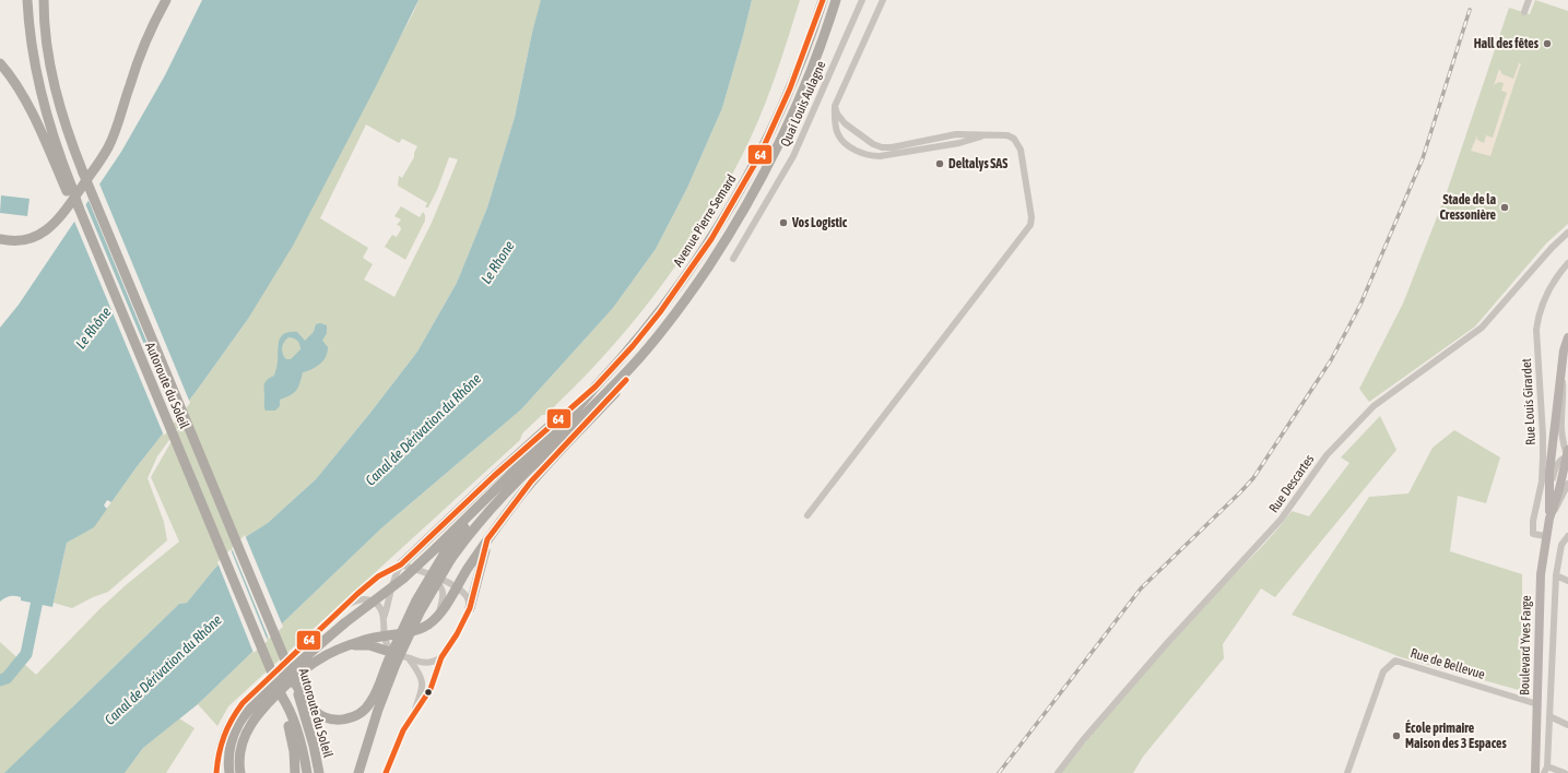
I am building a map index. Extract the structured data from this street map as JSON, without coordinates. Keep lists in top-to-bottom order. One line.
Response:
{"streets":{"highway":["Avenue Pierre Semard","Autoroute du Soleil"],"main road":["Boulevard Yves Farge"],"street":["Quai Louis Aulagne","Rue Louis Girardet","Rue Descartes","Rue de Bellevue"]},"crossings":[["Rue Louis Girardet","Boulevard Yves Farge"],["Boulevard Yves Farge","Rue de Bellevue"]],"water":["Le Rhone","Le Rhône","Canal de Dérivation du Rhône"],"places":["Hall des fêtes","Deltalys SAS","Stade de la Cressonière","Vos Logistic","École primaire Maison des 3 Espaces"],"lines":["transit line 64"]}
